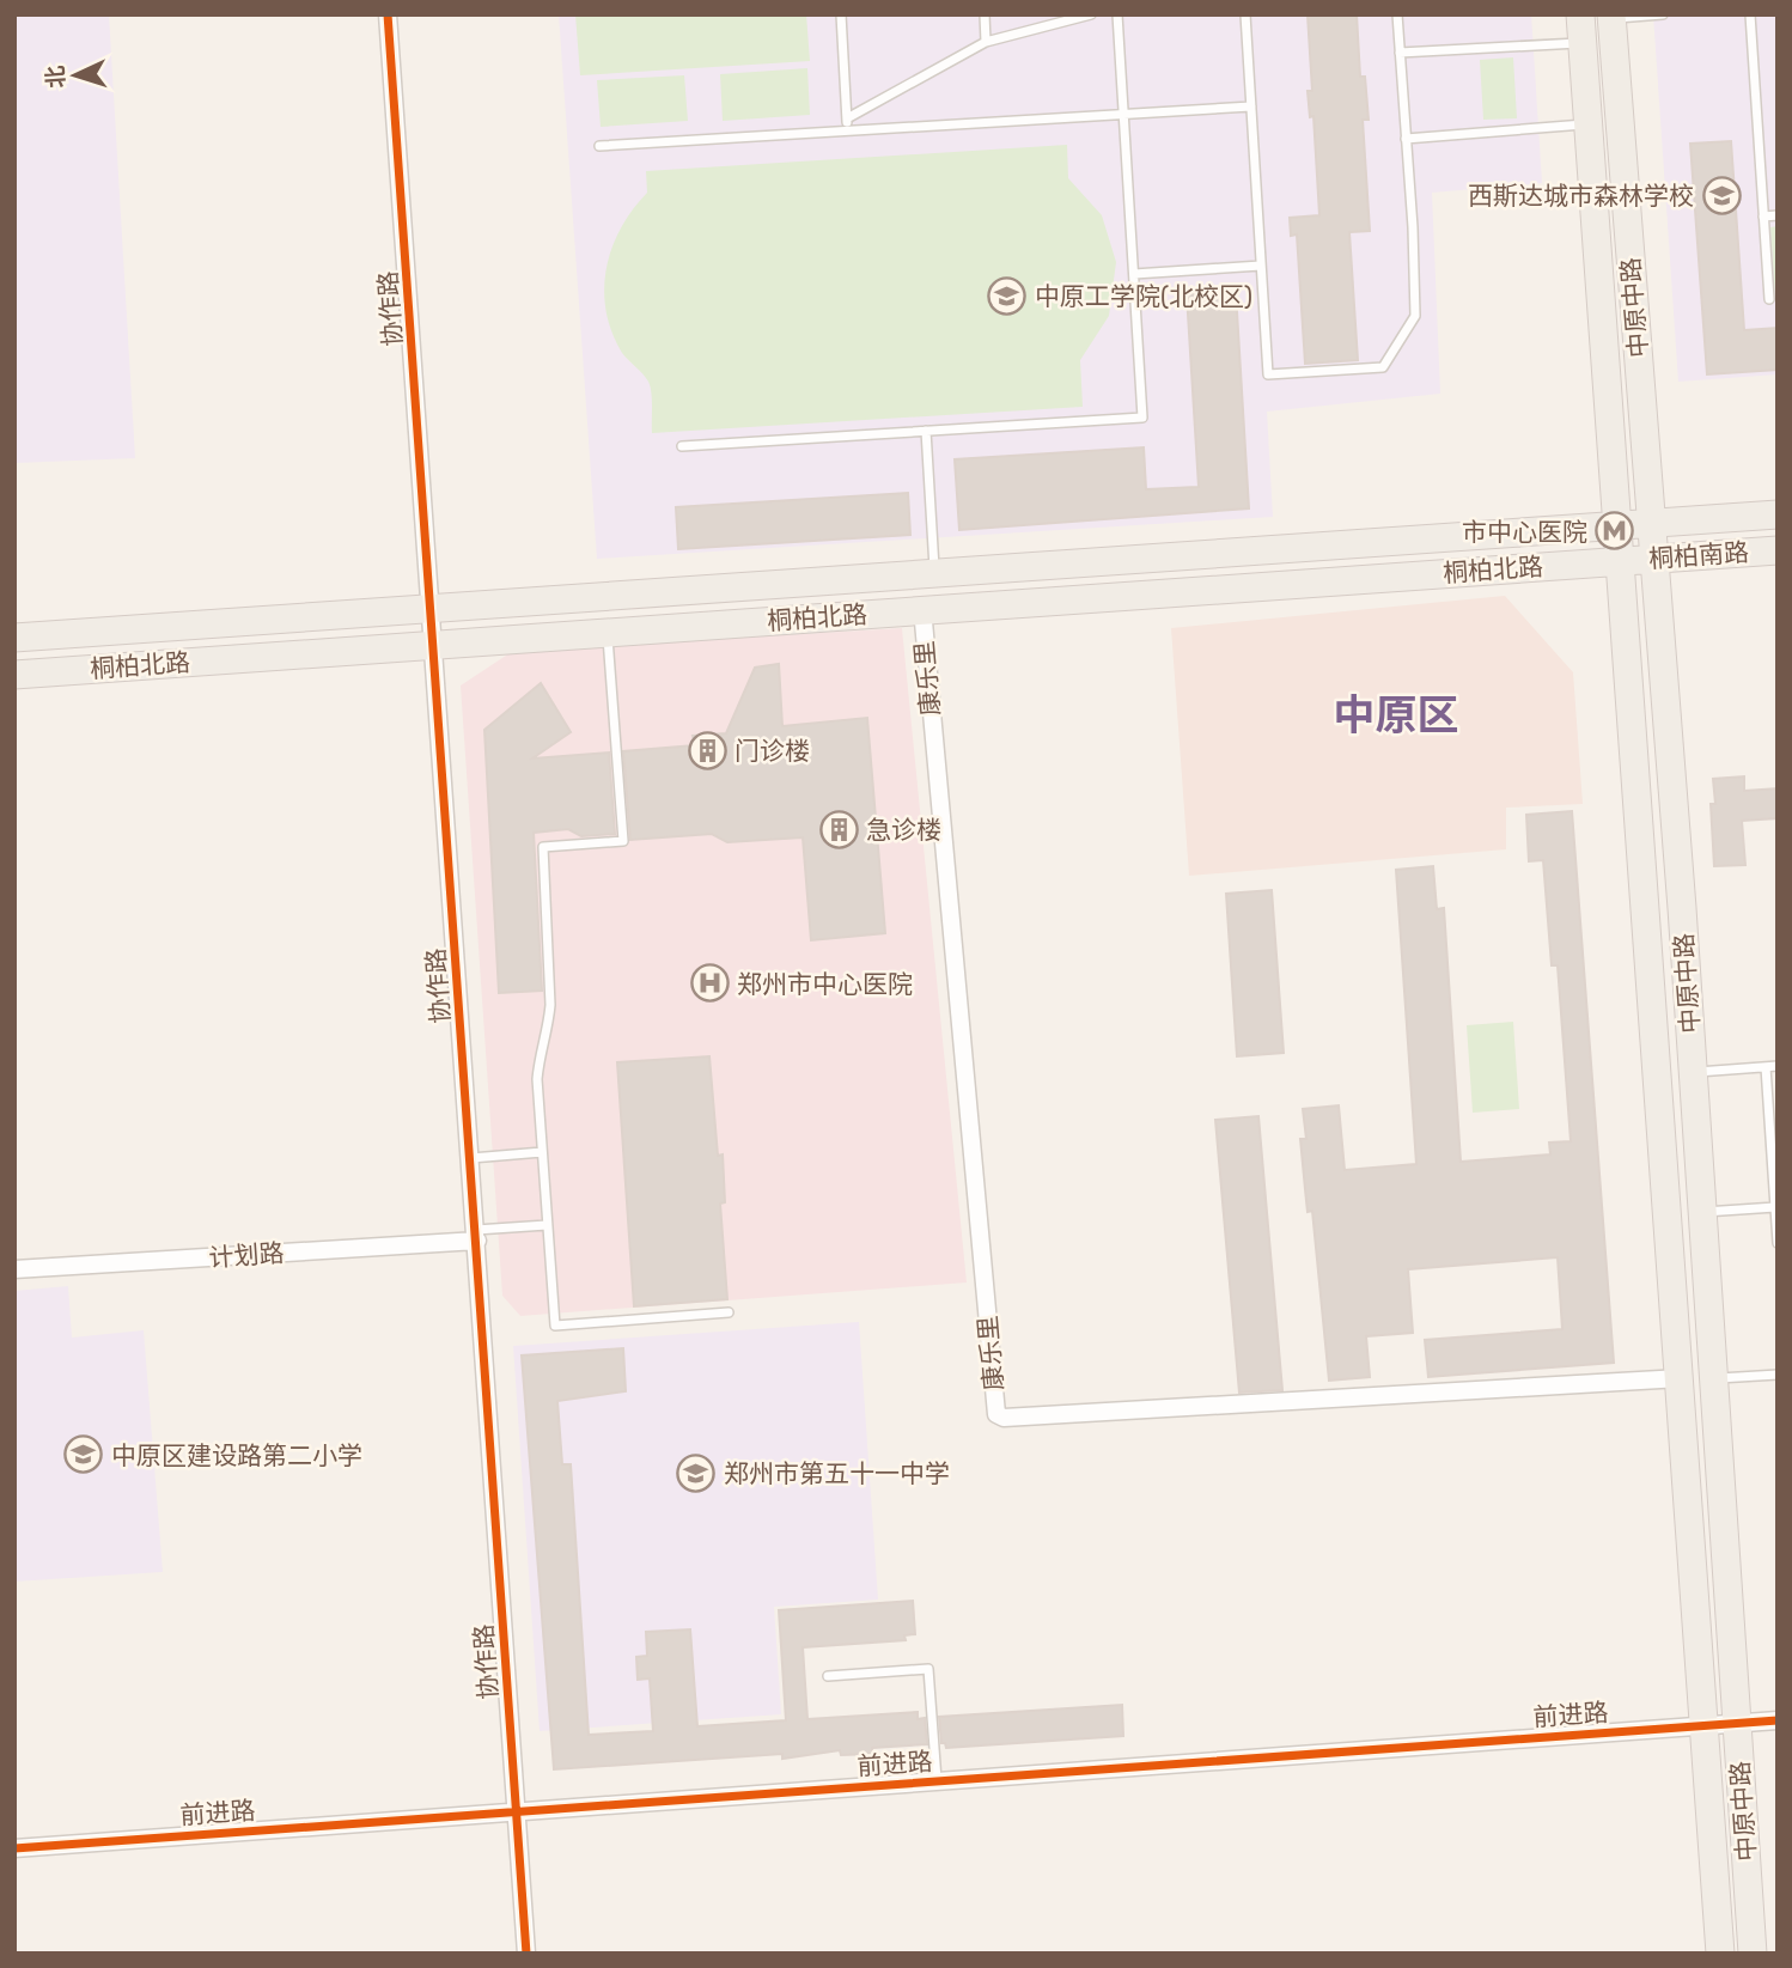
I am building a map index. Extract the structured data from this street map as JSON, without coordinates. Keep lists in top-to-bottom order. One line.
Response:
{"streets":{"main road":["中原中路","桐柏南路","桐柏北路"],"street":["协作路","康乐里","计划路","前进路"]},"crossings":[["中原中路","桐柏南路"],["中原中路","桐柏北路"],["中原中路","康乐里"],["中原中路","前进路"],["协作路","桐柏北路"],["协作路","计划路"],["协作路","前进路"],["桐柏南路","桐柏北路"],["桐柏北路","康乐里"]],"districts":["中原区"],"places":{"school or university":["西斯达城市森林学校","中原工学院(北校区)","中原区建设路第二小学","郑州市第五十一中学"],"metro station":["市中心医院"],"building":["门诊楼","急诊楼"],"hospital":["郑州市中心医院"]},"north":"left"}
